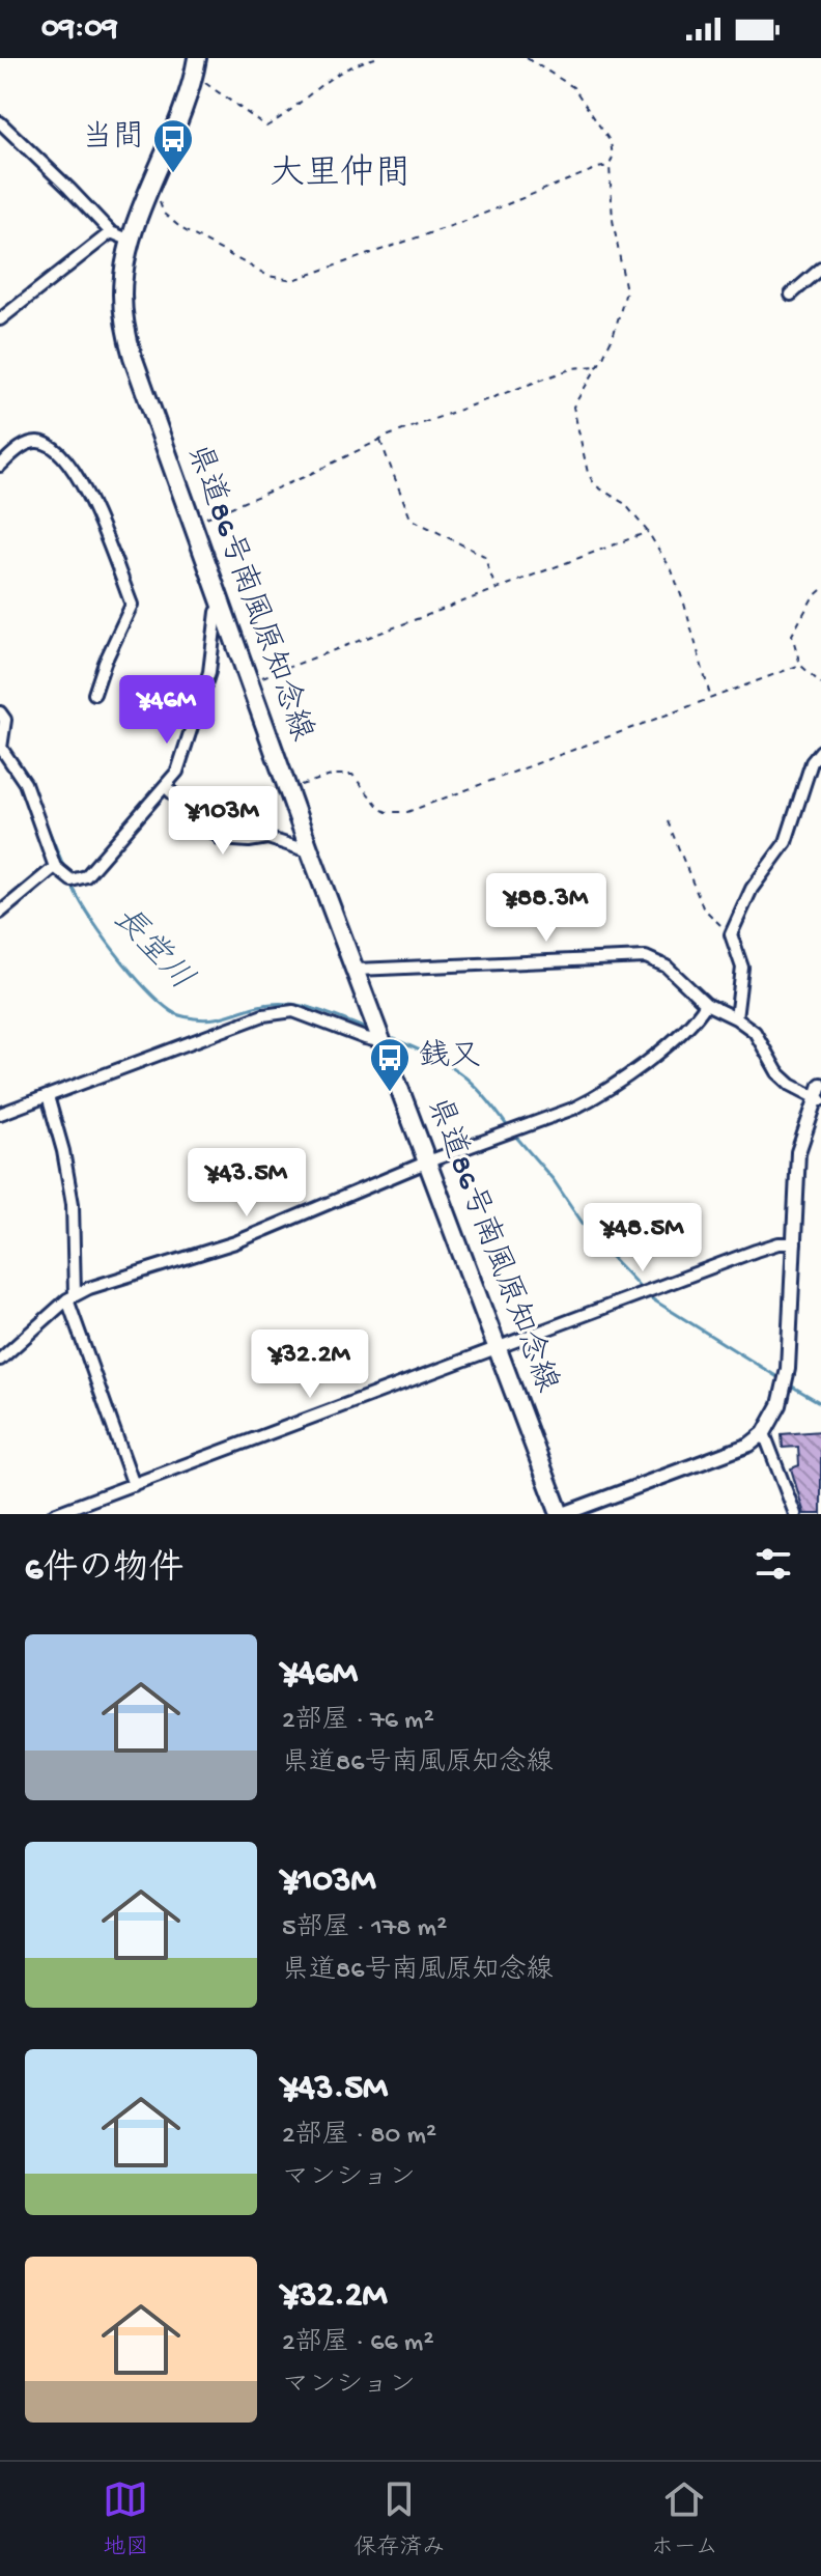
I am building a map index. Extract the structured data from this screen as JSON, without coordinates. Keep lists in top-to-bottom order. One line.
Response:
{"streets":{"main road":["県道86号南風原知念線"]},"districts":["大里仲間"],"water":["長堂川"],"places":{"bus stop":["当間","銭又"]},"page":{"status":"09:09","price":["¥46M","¥103M","¥88.3M","¥43.5M","¥48.5M","¥32.2M"],"heading":"6件の物件","list":[{"name":"¥46M","note":"2部屋 · 76 m² · 県道86号南風原知念線"},{"name":"¥103M","note":"5部屋 · 178 m² · 県道86号南風原知念線"},{"name":"¥43.5M","note":"2部屋 · 80 m² · マンション"},{"name":"¥32.2M","note":"2部屋 · 66 m² · マンション"}],"tabs":["地図","保存済み","ホーム"]}}
